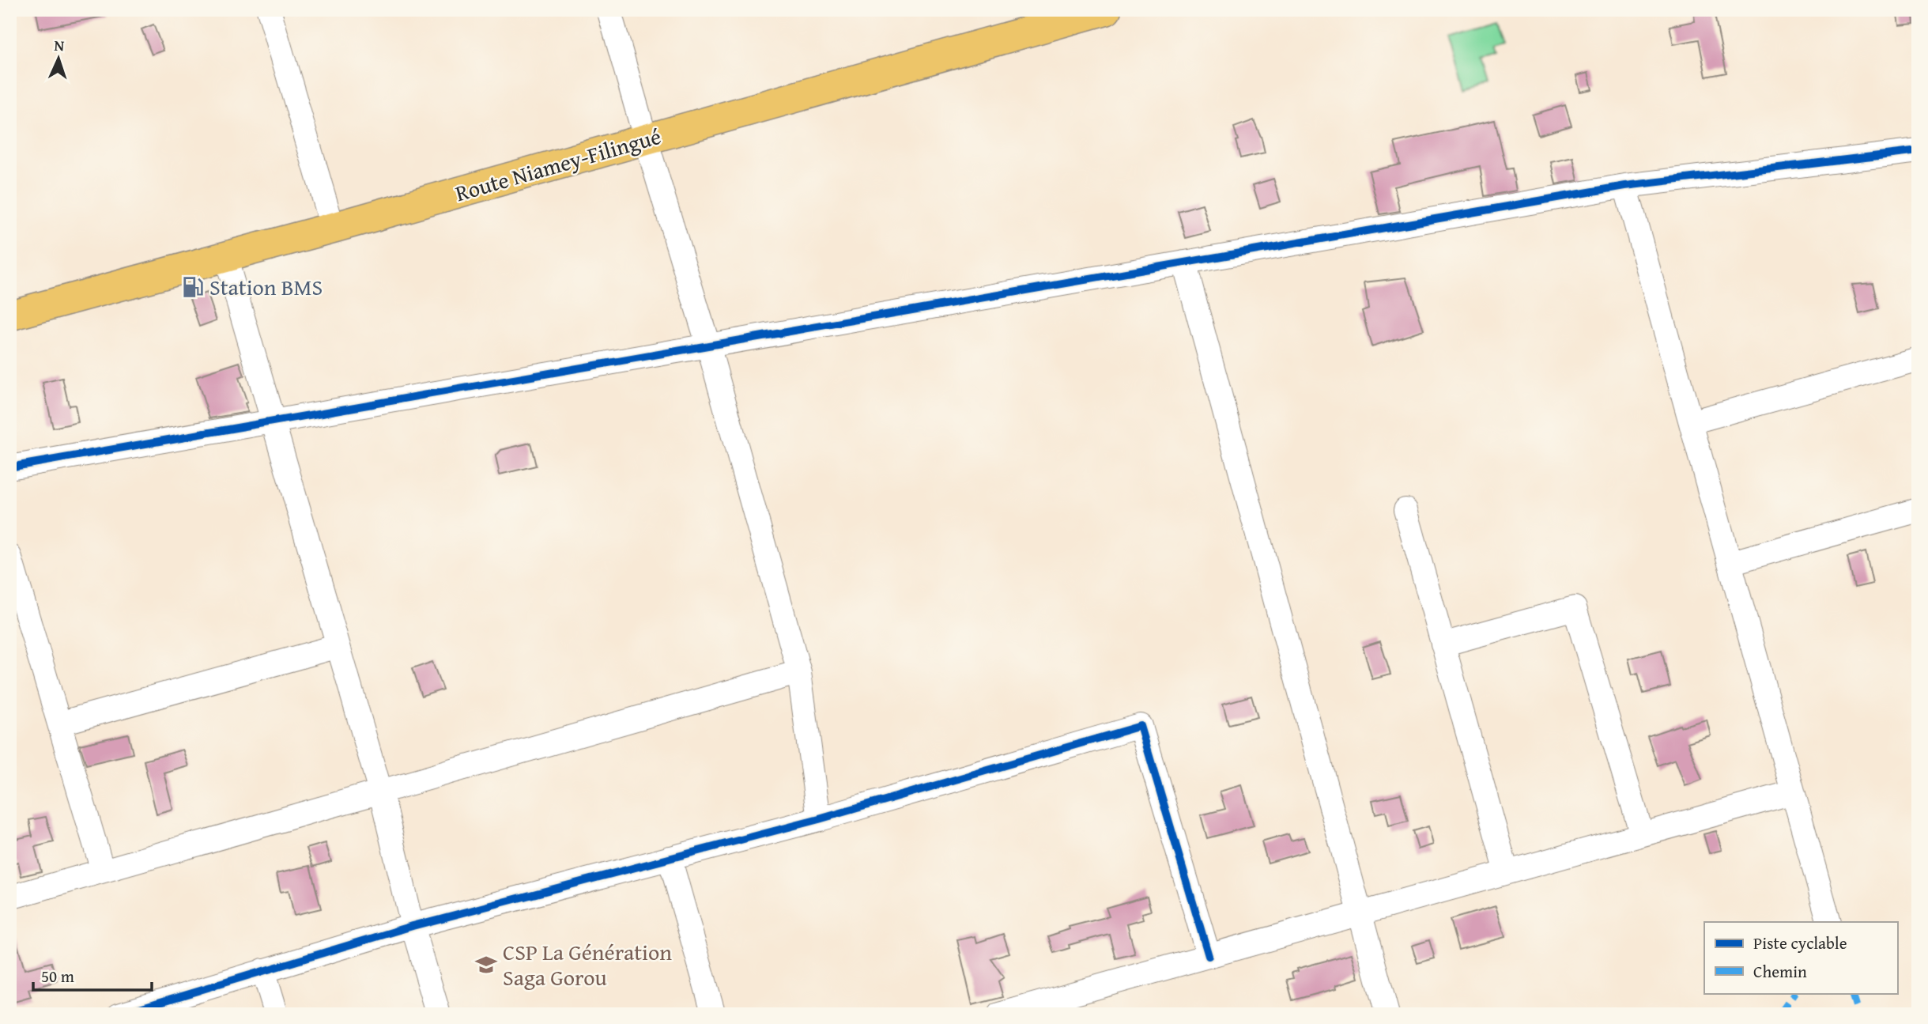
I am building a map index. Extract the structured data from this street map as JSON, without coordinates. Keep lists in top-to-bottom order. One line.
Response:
{"streets":{"main road":["Route Niamey-Filingué"]},"places":{"fuel station":["Station BMS"],"school or university":["CSP La Génération Saga Gorou"]},"legend":["Piste cyclable","Chemin"],"scale_bar":"50 m","north":"top"}
